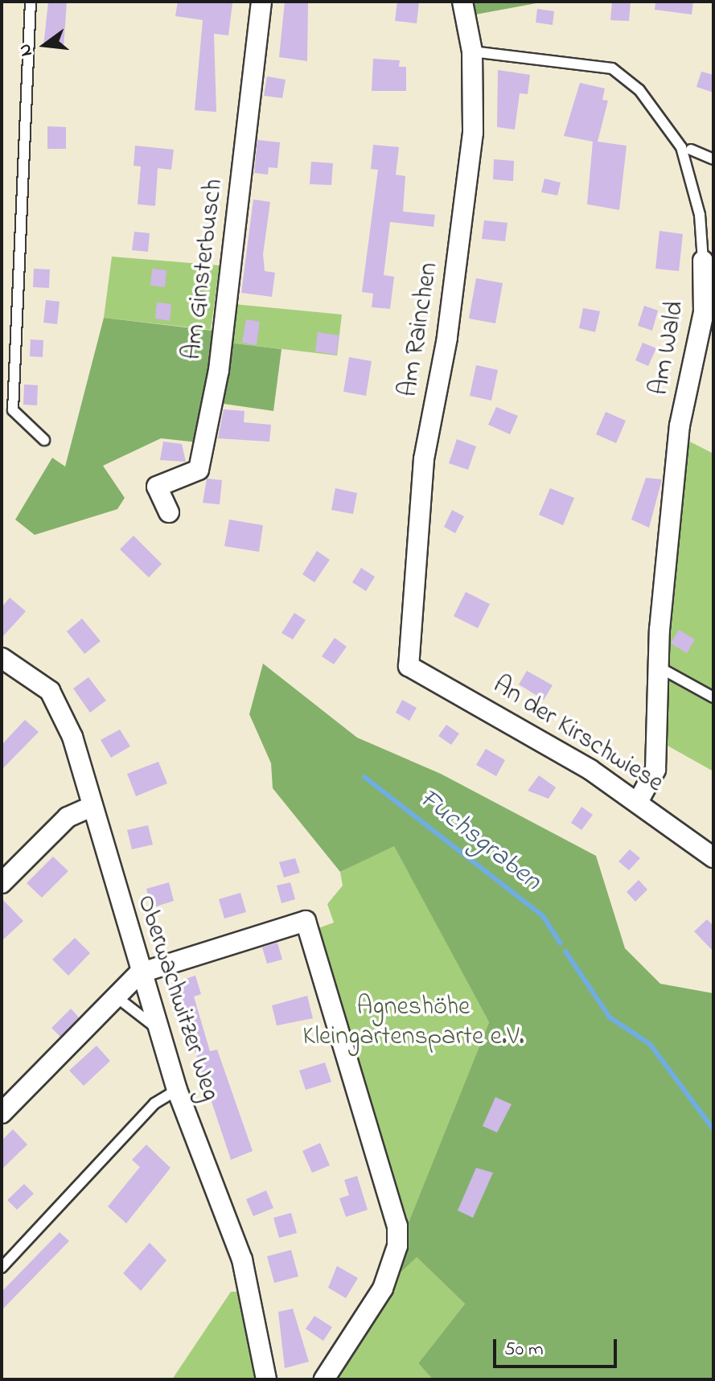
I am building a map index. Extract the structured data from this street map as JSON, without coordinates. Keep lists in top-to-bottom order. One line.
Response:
{"streets":{"street":["Am Ginsterbusch","Am Rainchen","Am Wald","An der Kirschwiese","Oberwachwitzer Weg"]},"crossings":[["Am Rainchen","Am Wald"],["Am Rainchen","An der Kirschwiese"],["Am Wald","An der Kirschwiese"]],"water":["Fuchsgraben"],"parks":["Agneshöhe Kleingartensparte e.V."],"scale_bar":"50 m","north":"left"}
